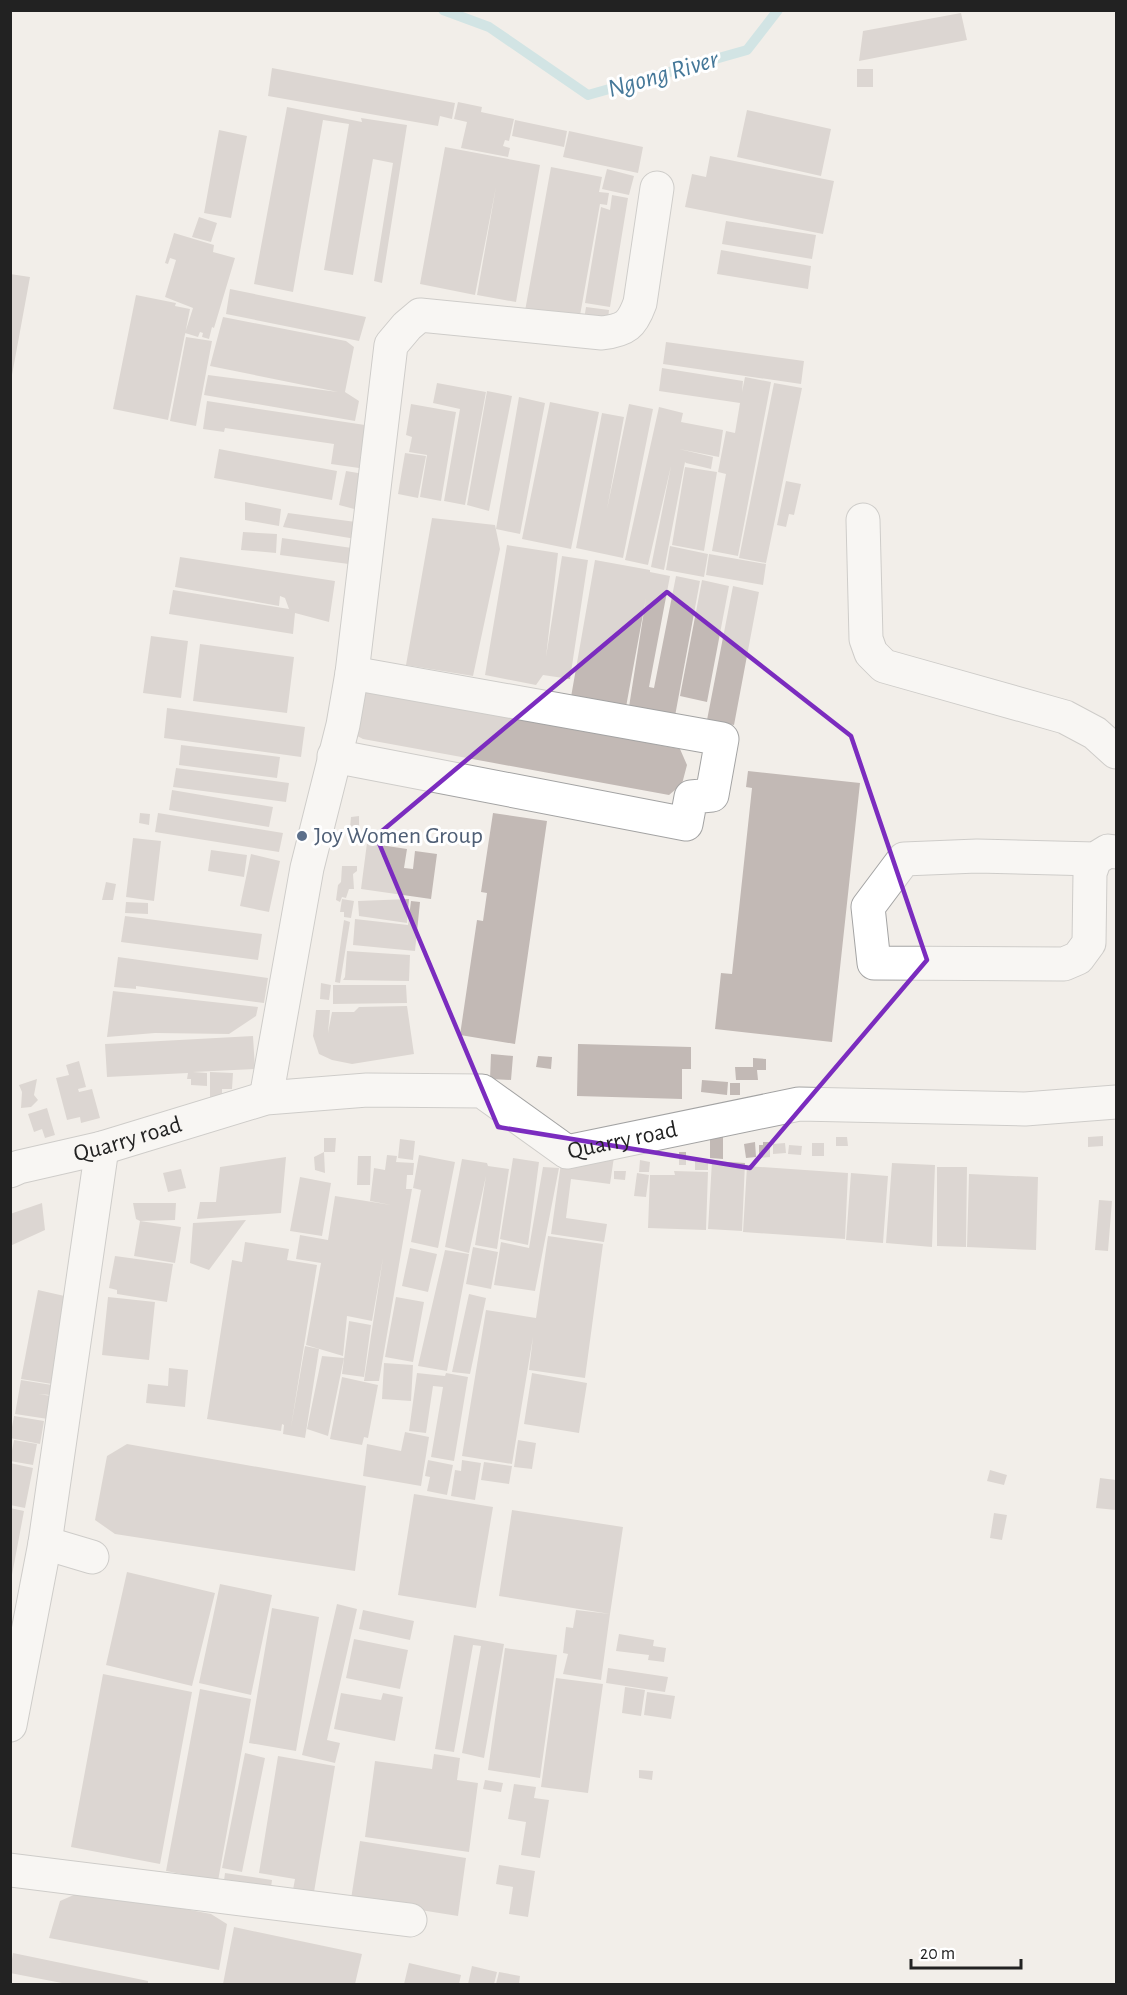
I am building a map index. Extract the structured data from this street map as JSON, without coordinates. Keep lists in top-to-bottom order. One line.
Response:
{"streets":{"street":["Quarry road"]},"water":["Ngong River"],"places":["Joy Women Group"],"scale_bar":"20 m"}
